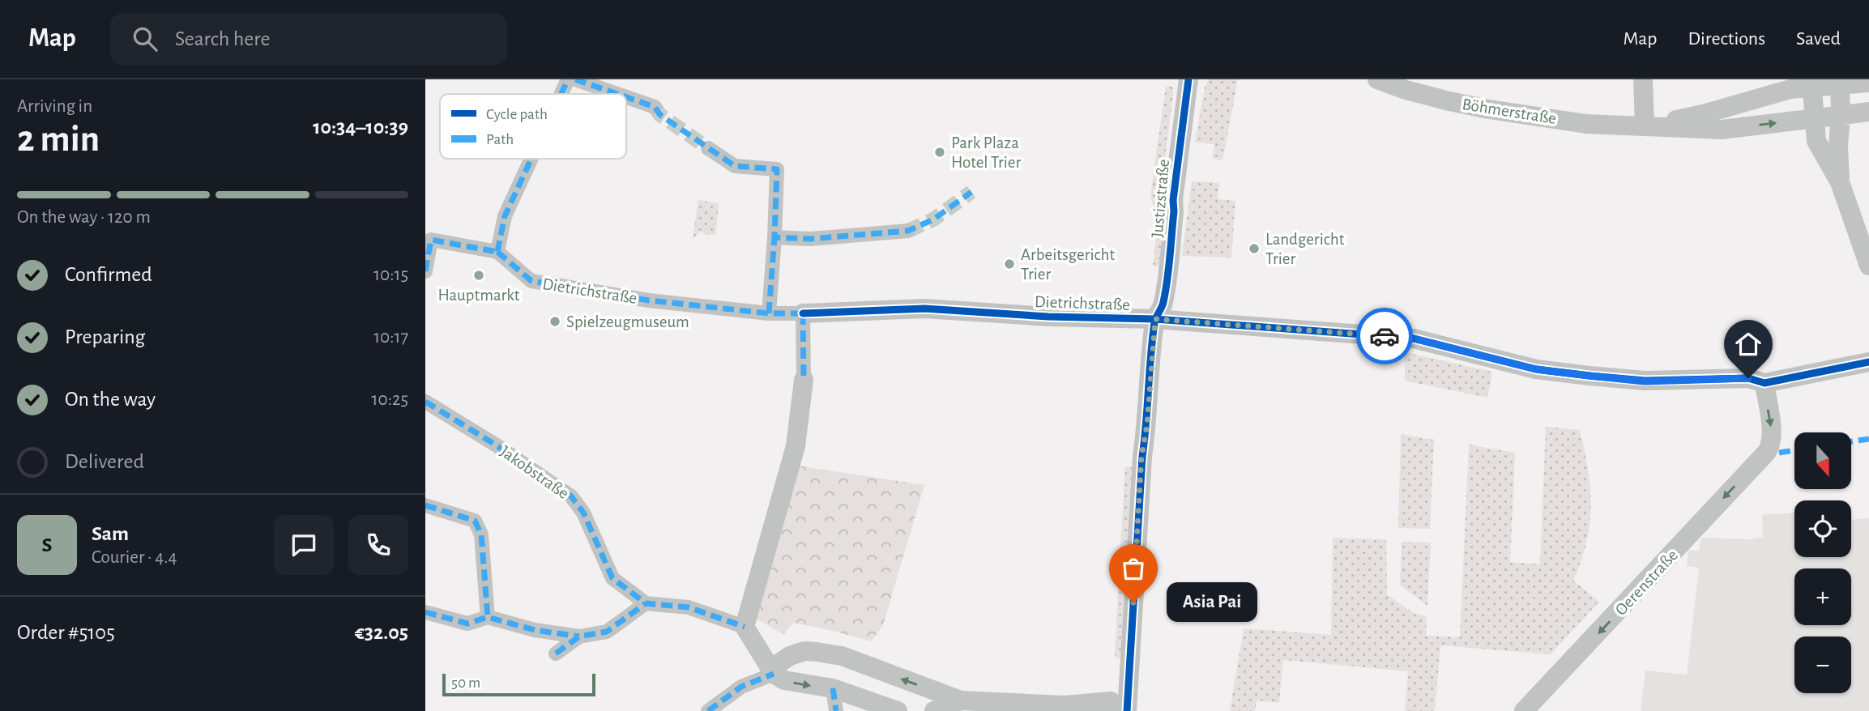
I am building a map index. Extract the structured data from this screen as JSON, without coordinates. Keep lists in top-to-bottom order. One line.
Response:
{"streets":{"street":["Böhmerstraße","Justizstraße","Dietrichstraße","Jakobstraße","Oerenstraße"]},"crossings":[["Justizstraße","Dietrichstraße"],["Dietrichstraße","Oerenstraße"]],"one_way":["Oerenstraße"],"places":["Park Plaza Hotel Trier","Landgericht Trier","Arbeitsgericht Trier","Hauptmarkt","Spielzeugmuseum","Asia Pai"],"legend":["Cycle path","Path"],"scale_bar":"50 m","north":"bottom","page":{"header":"Map","search":"Search here","nav":["Map","Directions","Saved"],"heading":["2 min","Arriving in","10:34–10:39"],"panel":["Sam","Courier · 4.4","Order #5105","€32.05"],"bar":"On the way · 120 m","list":[["Confirmed","10:15"],["Preparing","10:17"],["On the way","10:25"],"Delivered"],"map_buttons":["+","−"],"round":"S","bubble":"Asia Pai","scale":"50 m"}}
